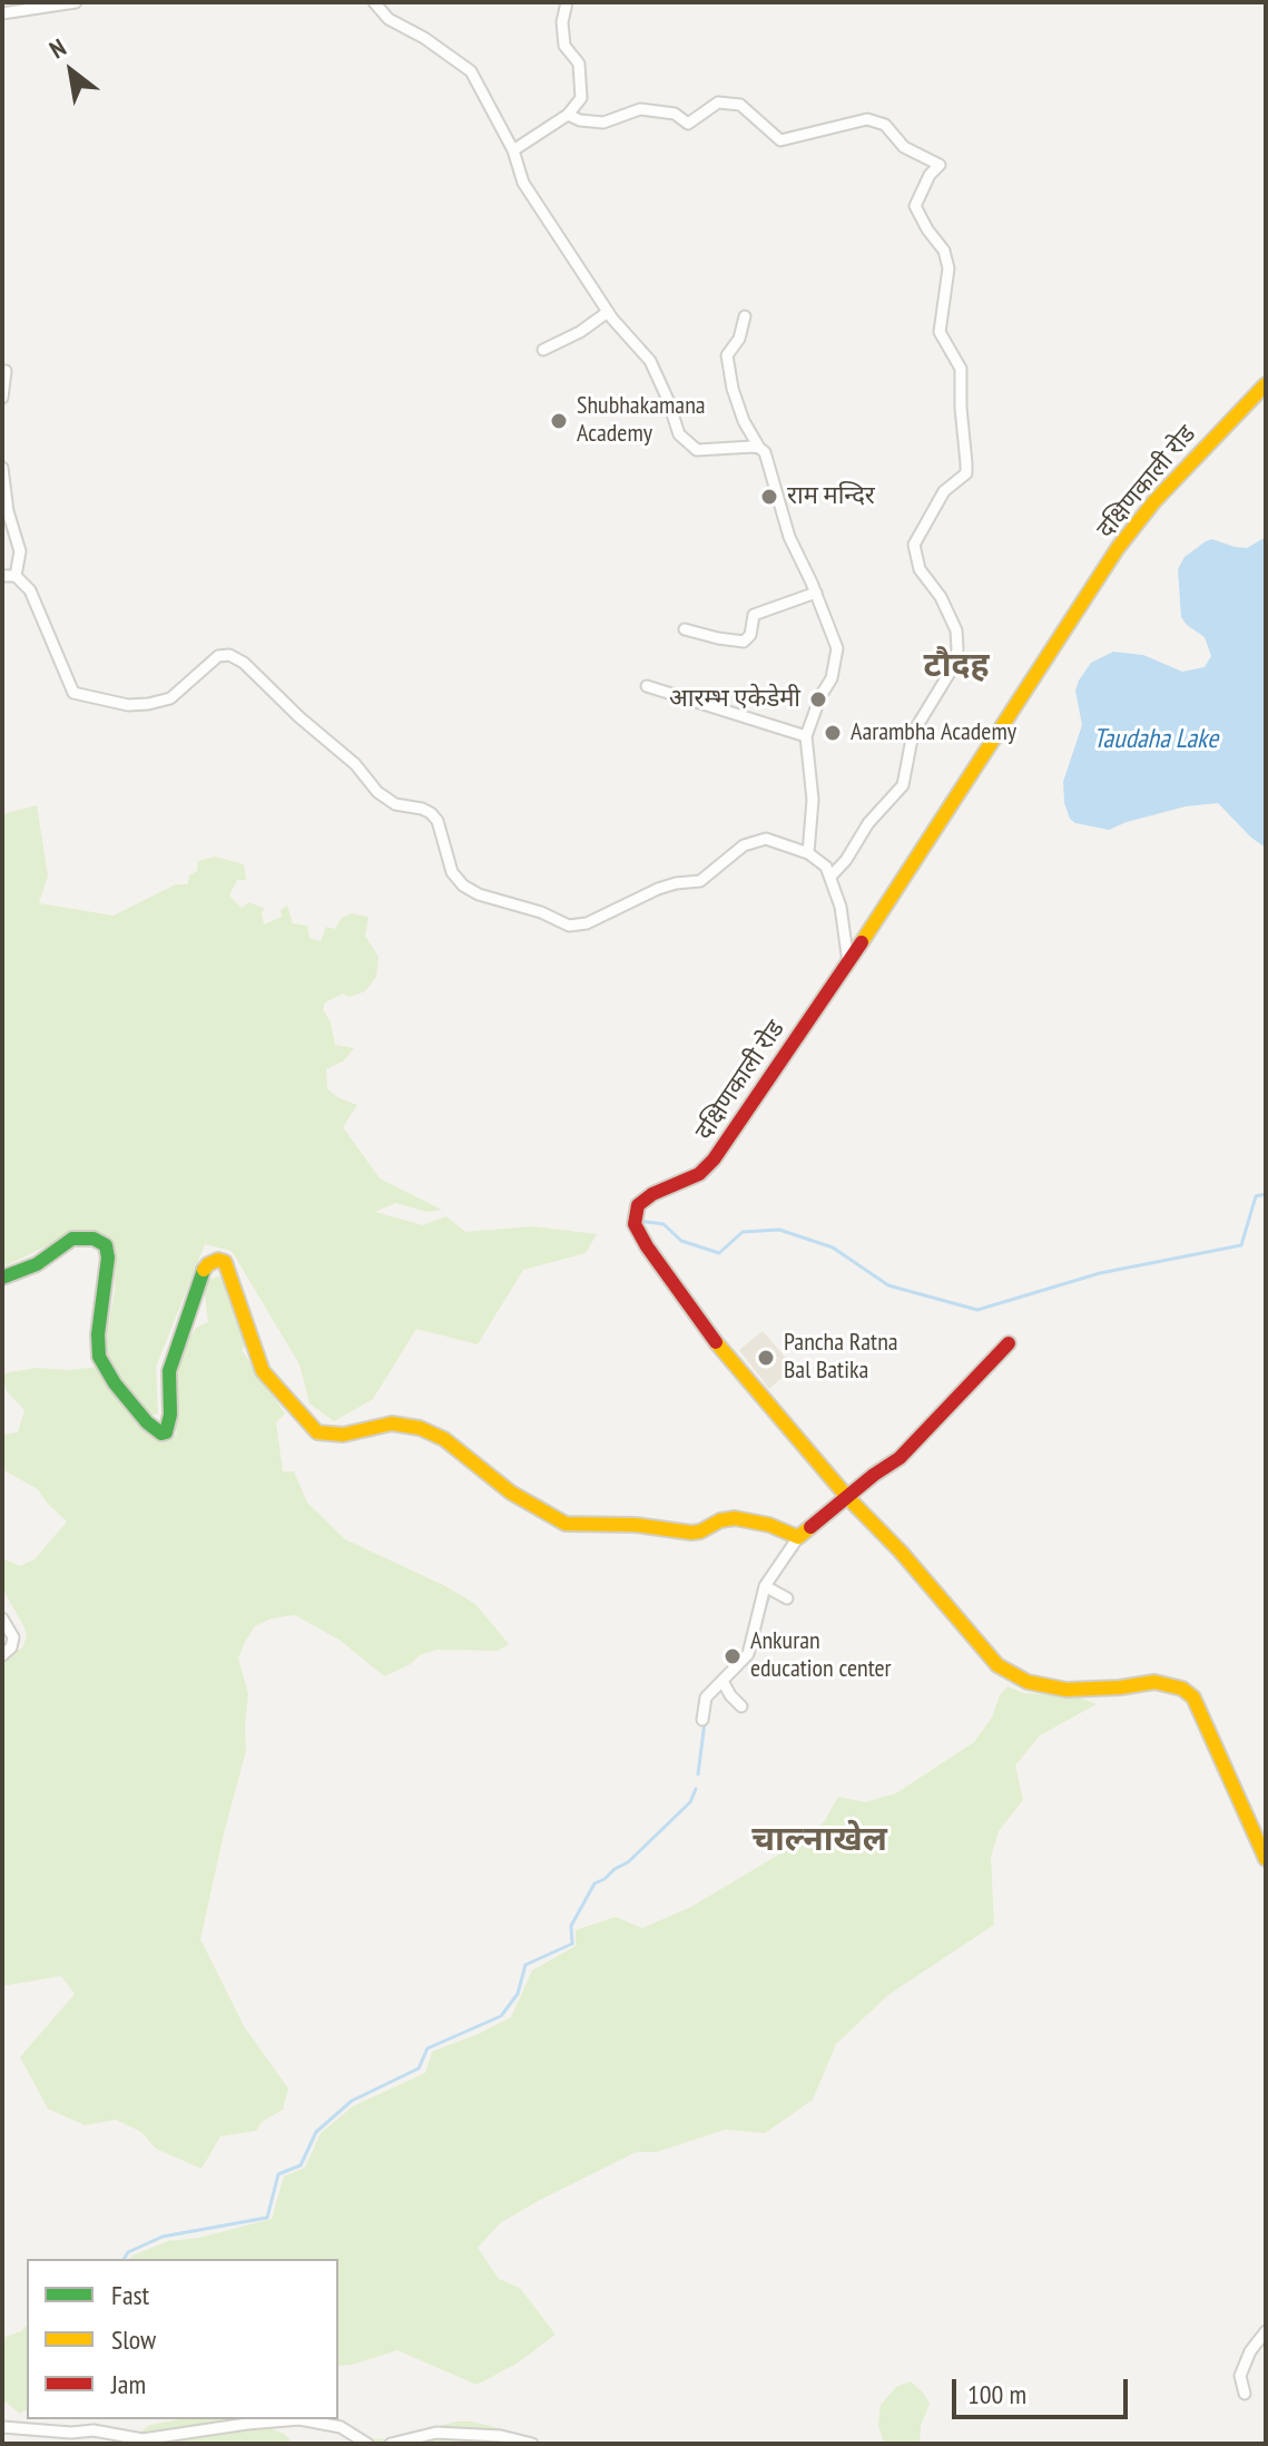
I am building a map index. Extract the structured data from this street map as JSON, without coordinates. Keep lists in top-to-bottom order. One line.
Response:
{"streets":{"main road":["दक्षिणकाली रोड"]},"districts":["टौदह","चाल्नाखेल"],"water":["Taudaha Lake"],"places":["Shubhakamana Academy","राम मन्दिर","आरम्भ एकेडेमी","Aarambha Academy","Pancha Ratna Bal Batika","Ankuran education center"],"legend":["Fast","Slow","Jam"],"scale_bar":"100 m","north":"top left"}
